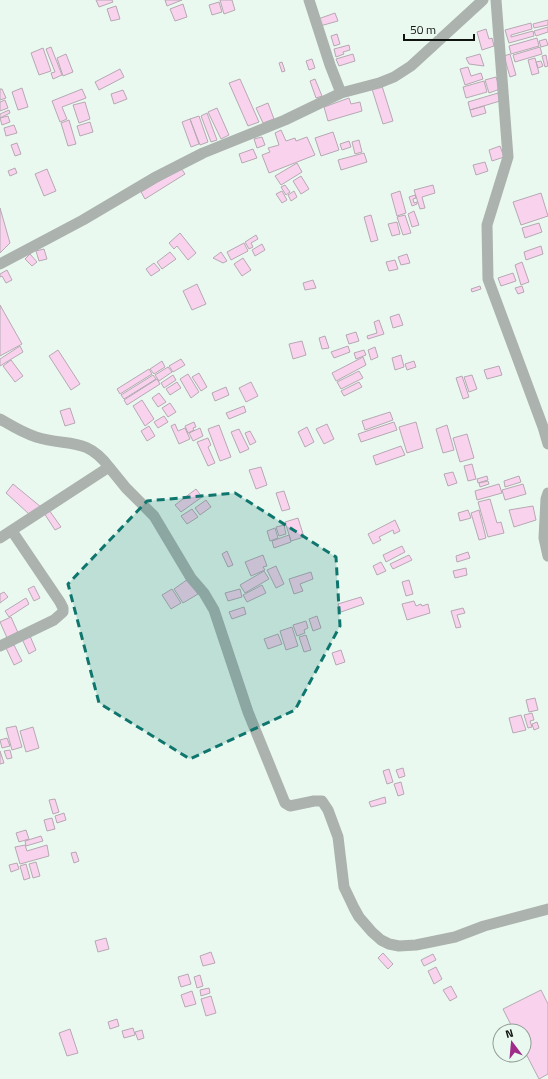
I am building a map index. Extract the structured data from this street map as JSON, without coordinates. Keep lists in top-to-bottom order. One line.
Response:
{"scale_bar":"50 m","north":"top"}
